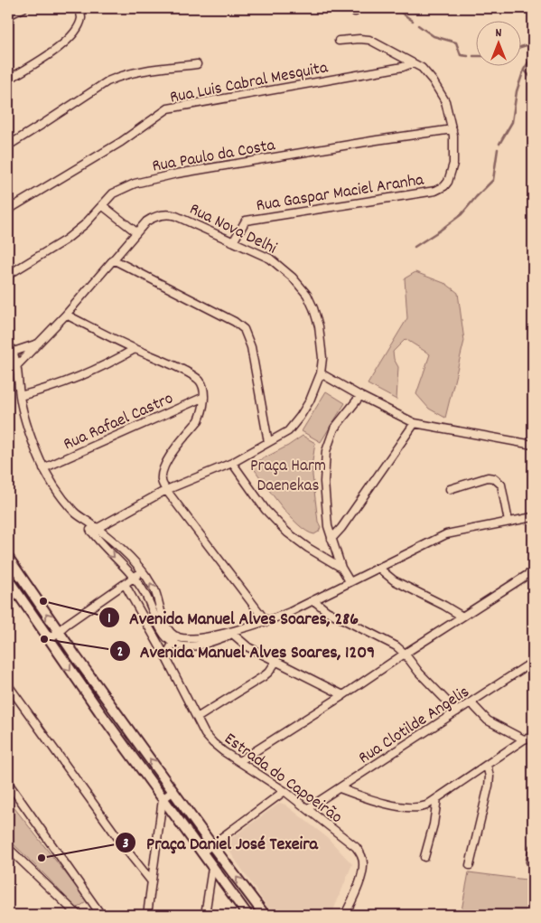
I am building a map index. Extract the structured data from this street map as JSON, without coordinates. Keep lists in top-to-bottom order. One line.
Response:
{"streets":{"street":["Rua Luis Cabral Mesquita","Rua Paulo da Costa","Rua Gaspar Maciel Aranha","Rua Nova Delhi","Rua Rafael Castro","Rua Clotilde Angelis","Estrada do Capoeirão"]},"crossings":[["Rua Paulo da Costa","Rua Gaspar Maciel Aranha"],["Rua Gaspar Maciel Aranha","Rua Nova Delhi"],["Rua Clotilde Angelis","Estrada do Capoeirão"]],"parks":["Praça Harm Daenekas"],"places":["Avenida Manuel Alves Soares, 286","Avenida Manuel Alves Soares, 1209","Praça Daniel José Texeira"],"north":"top"}
